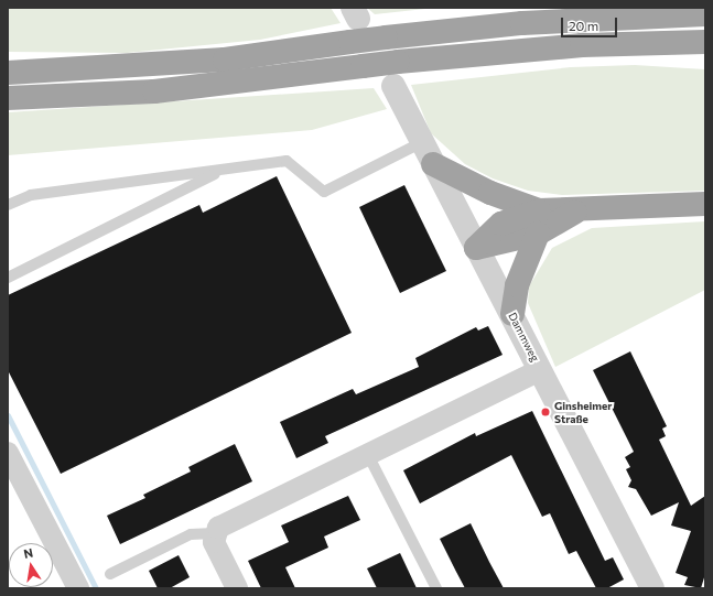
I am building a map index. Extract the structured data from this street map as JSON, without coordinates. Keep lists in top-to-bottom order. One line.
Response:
{"streets":{"street":["Dammweg"]},"places":["Ginsheimer Straße"],"scale_bar":"20 m","north":"top"}
